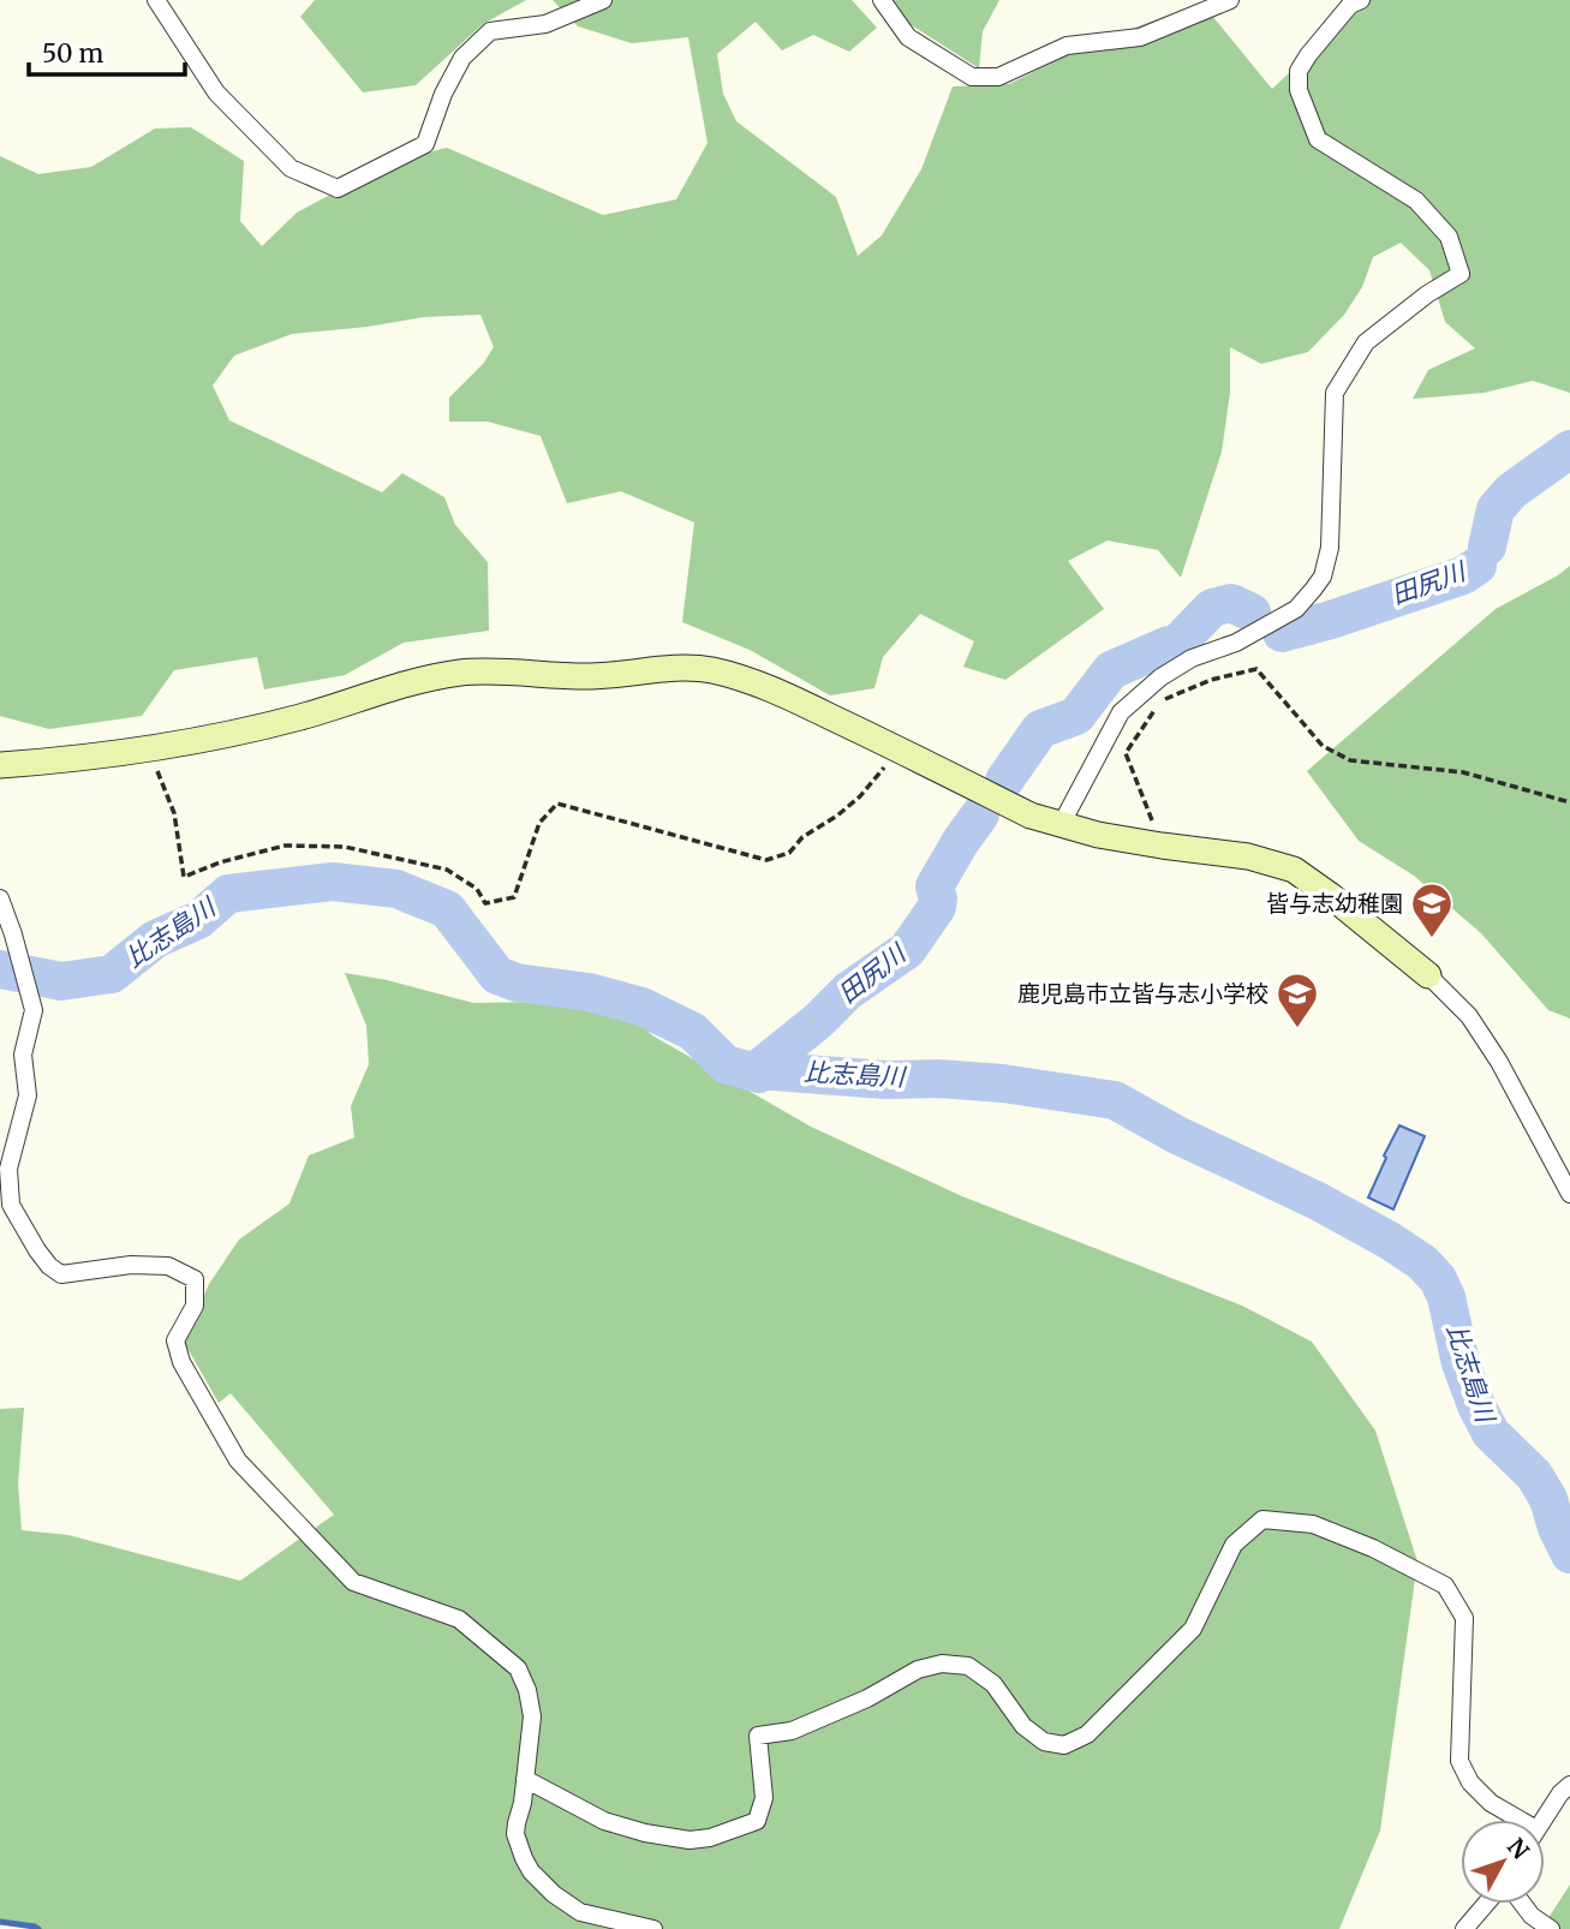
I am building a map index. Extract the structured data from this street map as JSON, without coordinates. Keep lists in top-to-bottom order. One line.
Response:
{"water":["田尻川","比志島川"],"places":{"school or university":["皆与志幼稚園","鹿児島市立皆与志小学校"]},"scale_bar":"50 m","north":"top right"}
